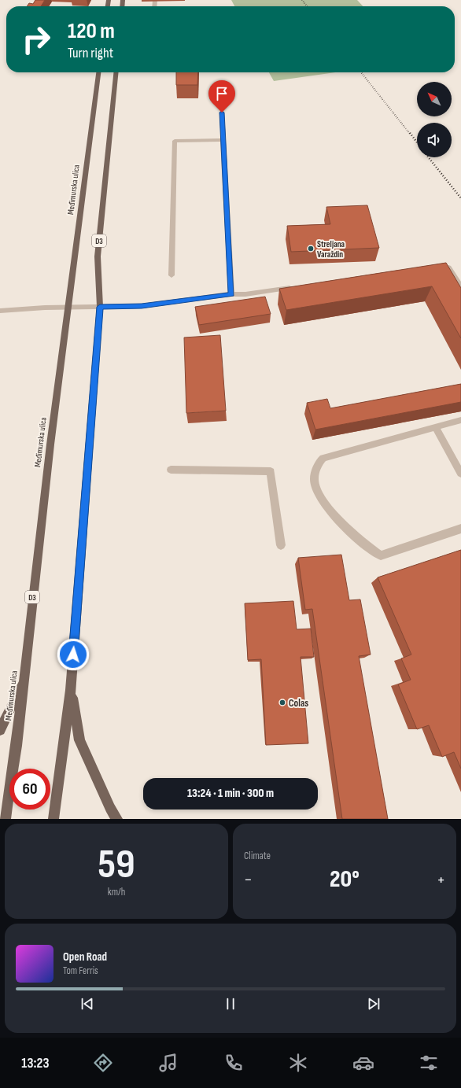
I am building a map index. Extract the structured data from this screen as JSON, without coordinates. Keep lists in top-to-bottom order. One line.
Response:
{"streets":{"main road":["Međimurska ulica","D3"]},"places":["Streljana Varaždin","Colas"],"north":"top left","page":{"turn":["120 m","Turn right"],"limit":"60","trip":"13:24 · 1 min · 300 m","tile":[["59","km/h"],"Climate"],"heat":["−","20°","+"],"song":["Open Road","Tom Ferris"],"tabs":"13:23"}}
